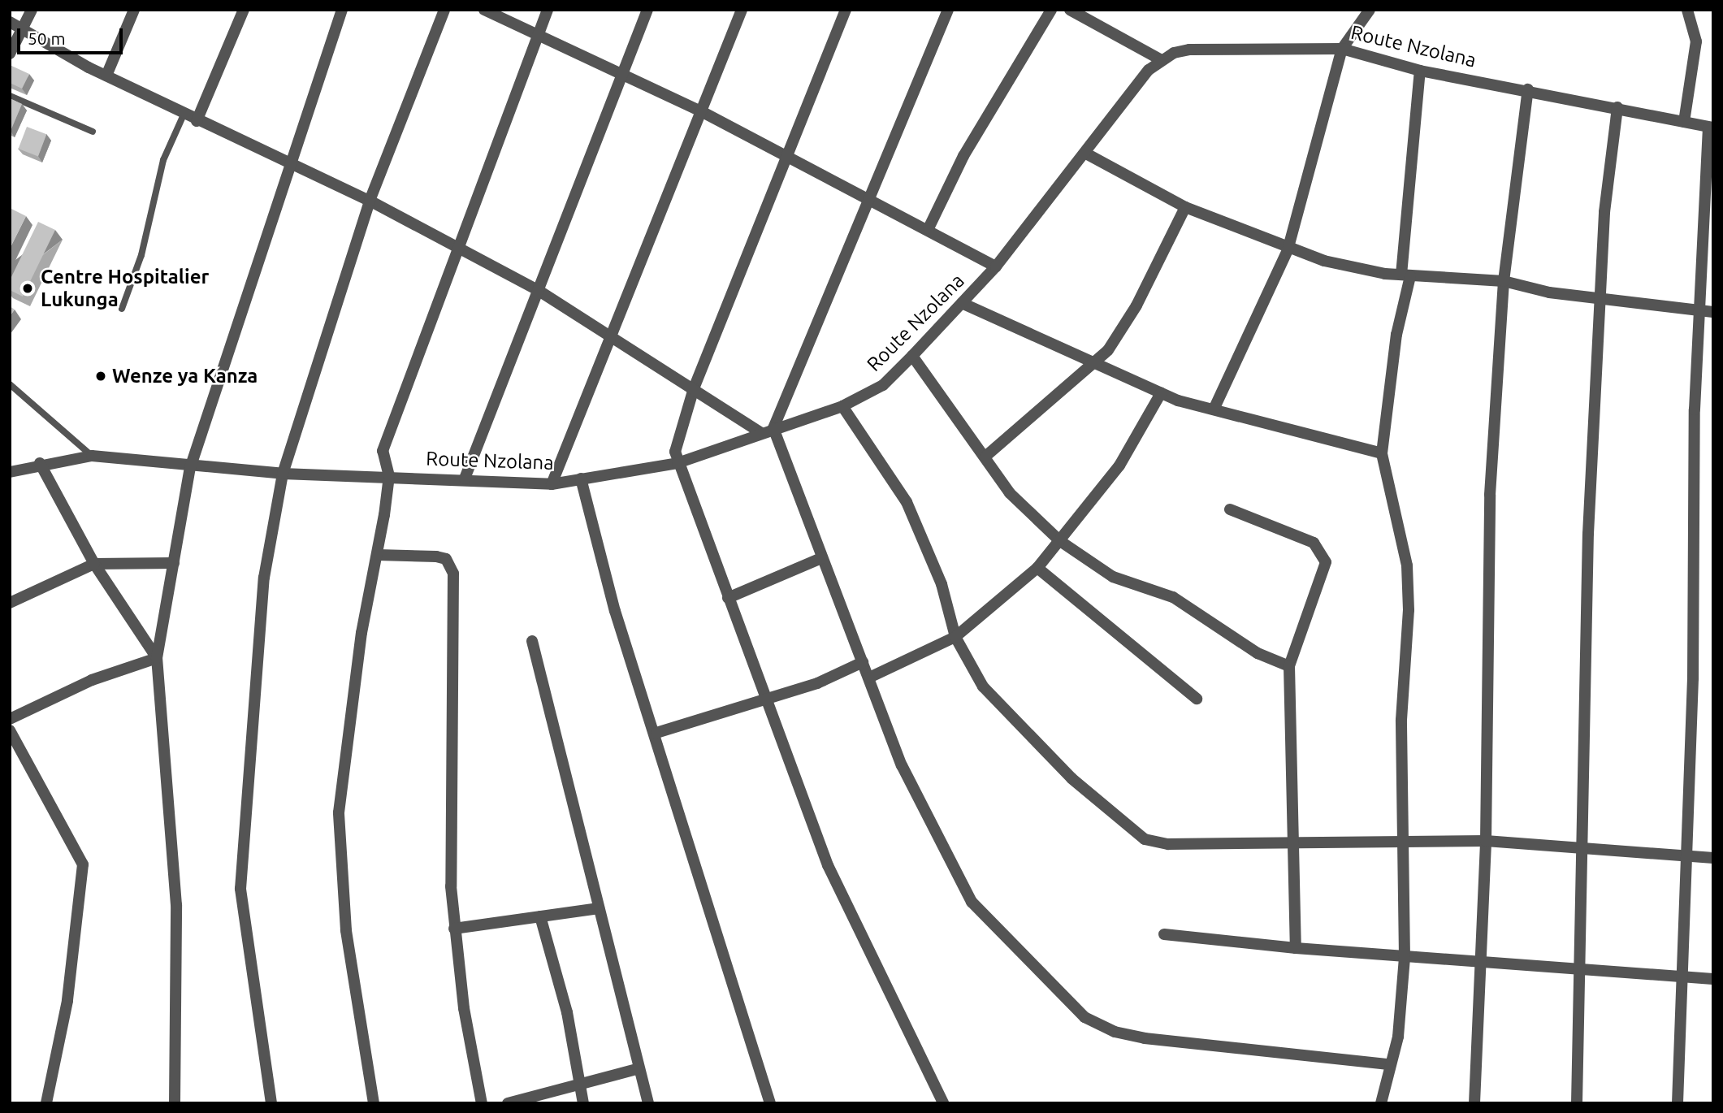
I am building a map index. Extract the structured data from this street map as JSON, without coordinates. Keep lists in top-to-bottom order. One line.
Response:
{"streets":{"street":["Route Nzolana"]},"places":["Centre Hospitalier Lukunga","Wenze ya Kanza"],"scale_bar":"50 m"}
